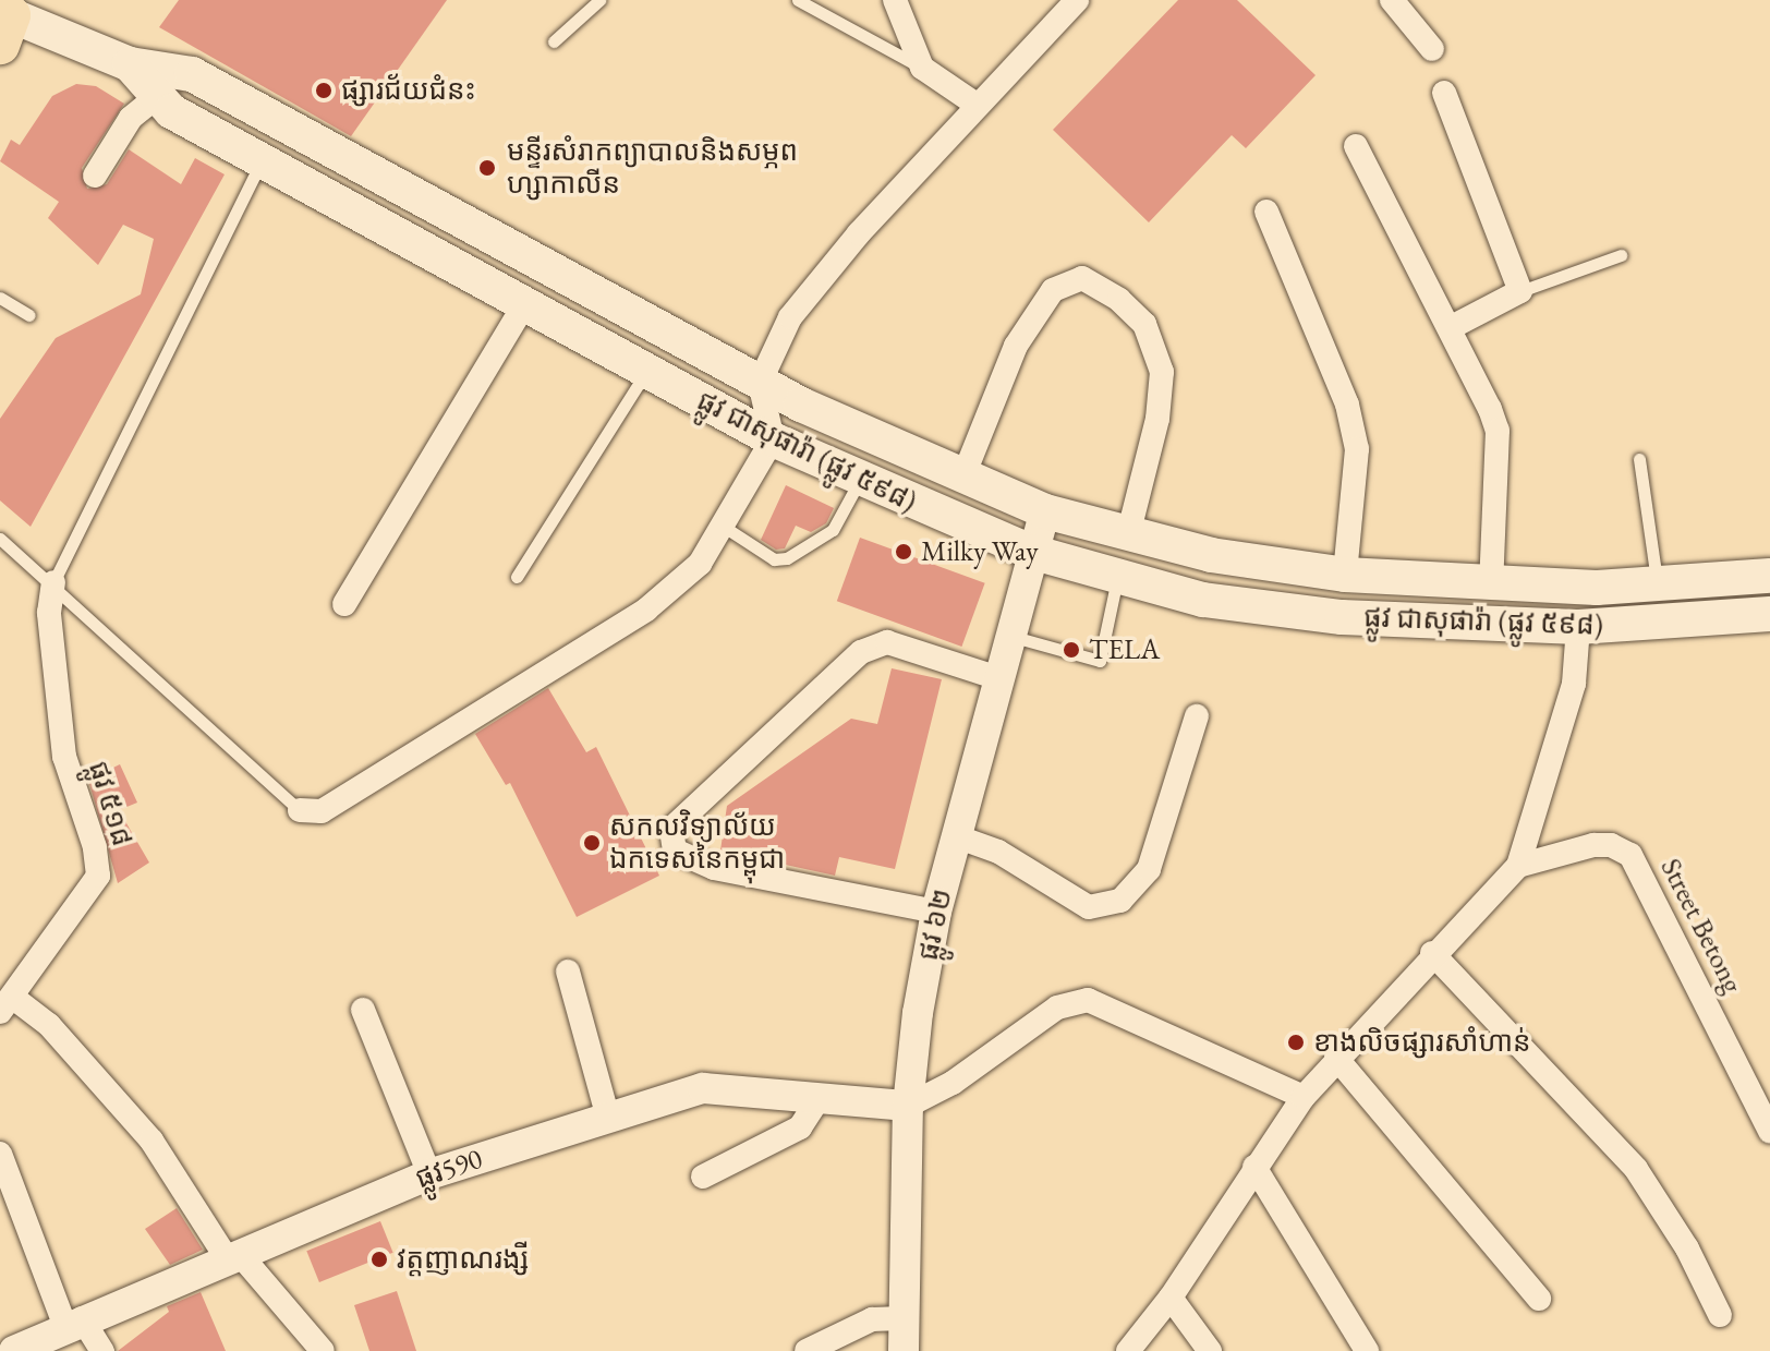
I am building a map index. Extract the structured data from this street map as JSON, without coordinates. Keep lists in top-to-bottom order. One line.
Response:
{"streets":{"main road":["ផ្លូវ ជាសុផារ៉ា (ផ្លូវ ៥៩៨)"],"street":["ផ្លូវ ៥១៨","ផ្លូវ ៦២","Street Betong","ផ្លូវ590"]},"crossings":[["ផ្លូវ ជាសុផារ៉ា (ផ្លូវ ៥៩៨)","ផ្លូវ ៦២"],["ផ្លូវ ៦២","ផ្លូវ590"]],"places":["ផ្សារជ័យជំនះ","មន្ទីរសំរាកព្យាបាលនិងសម្ភព ហ្សាកាលីន","Milky Way","TELA","សកលវិទ្យាល័យ ឯកទេសនៃកម្ពុជា","ខាងលិចផ្សារសាំហាន់","វត្តញាណរង្សី"]}
